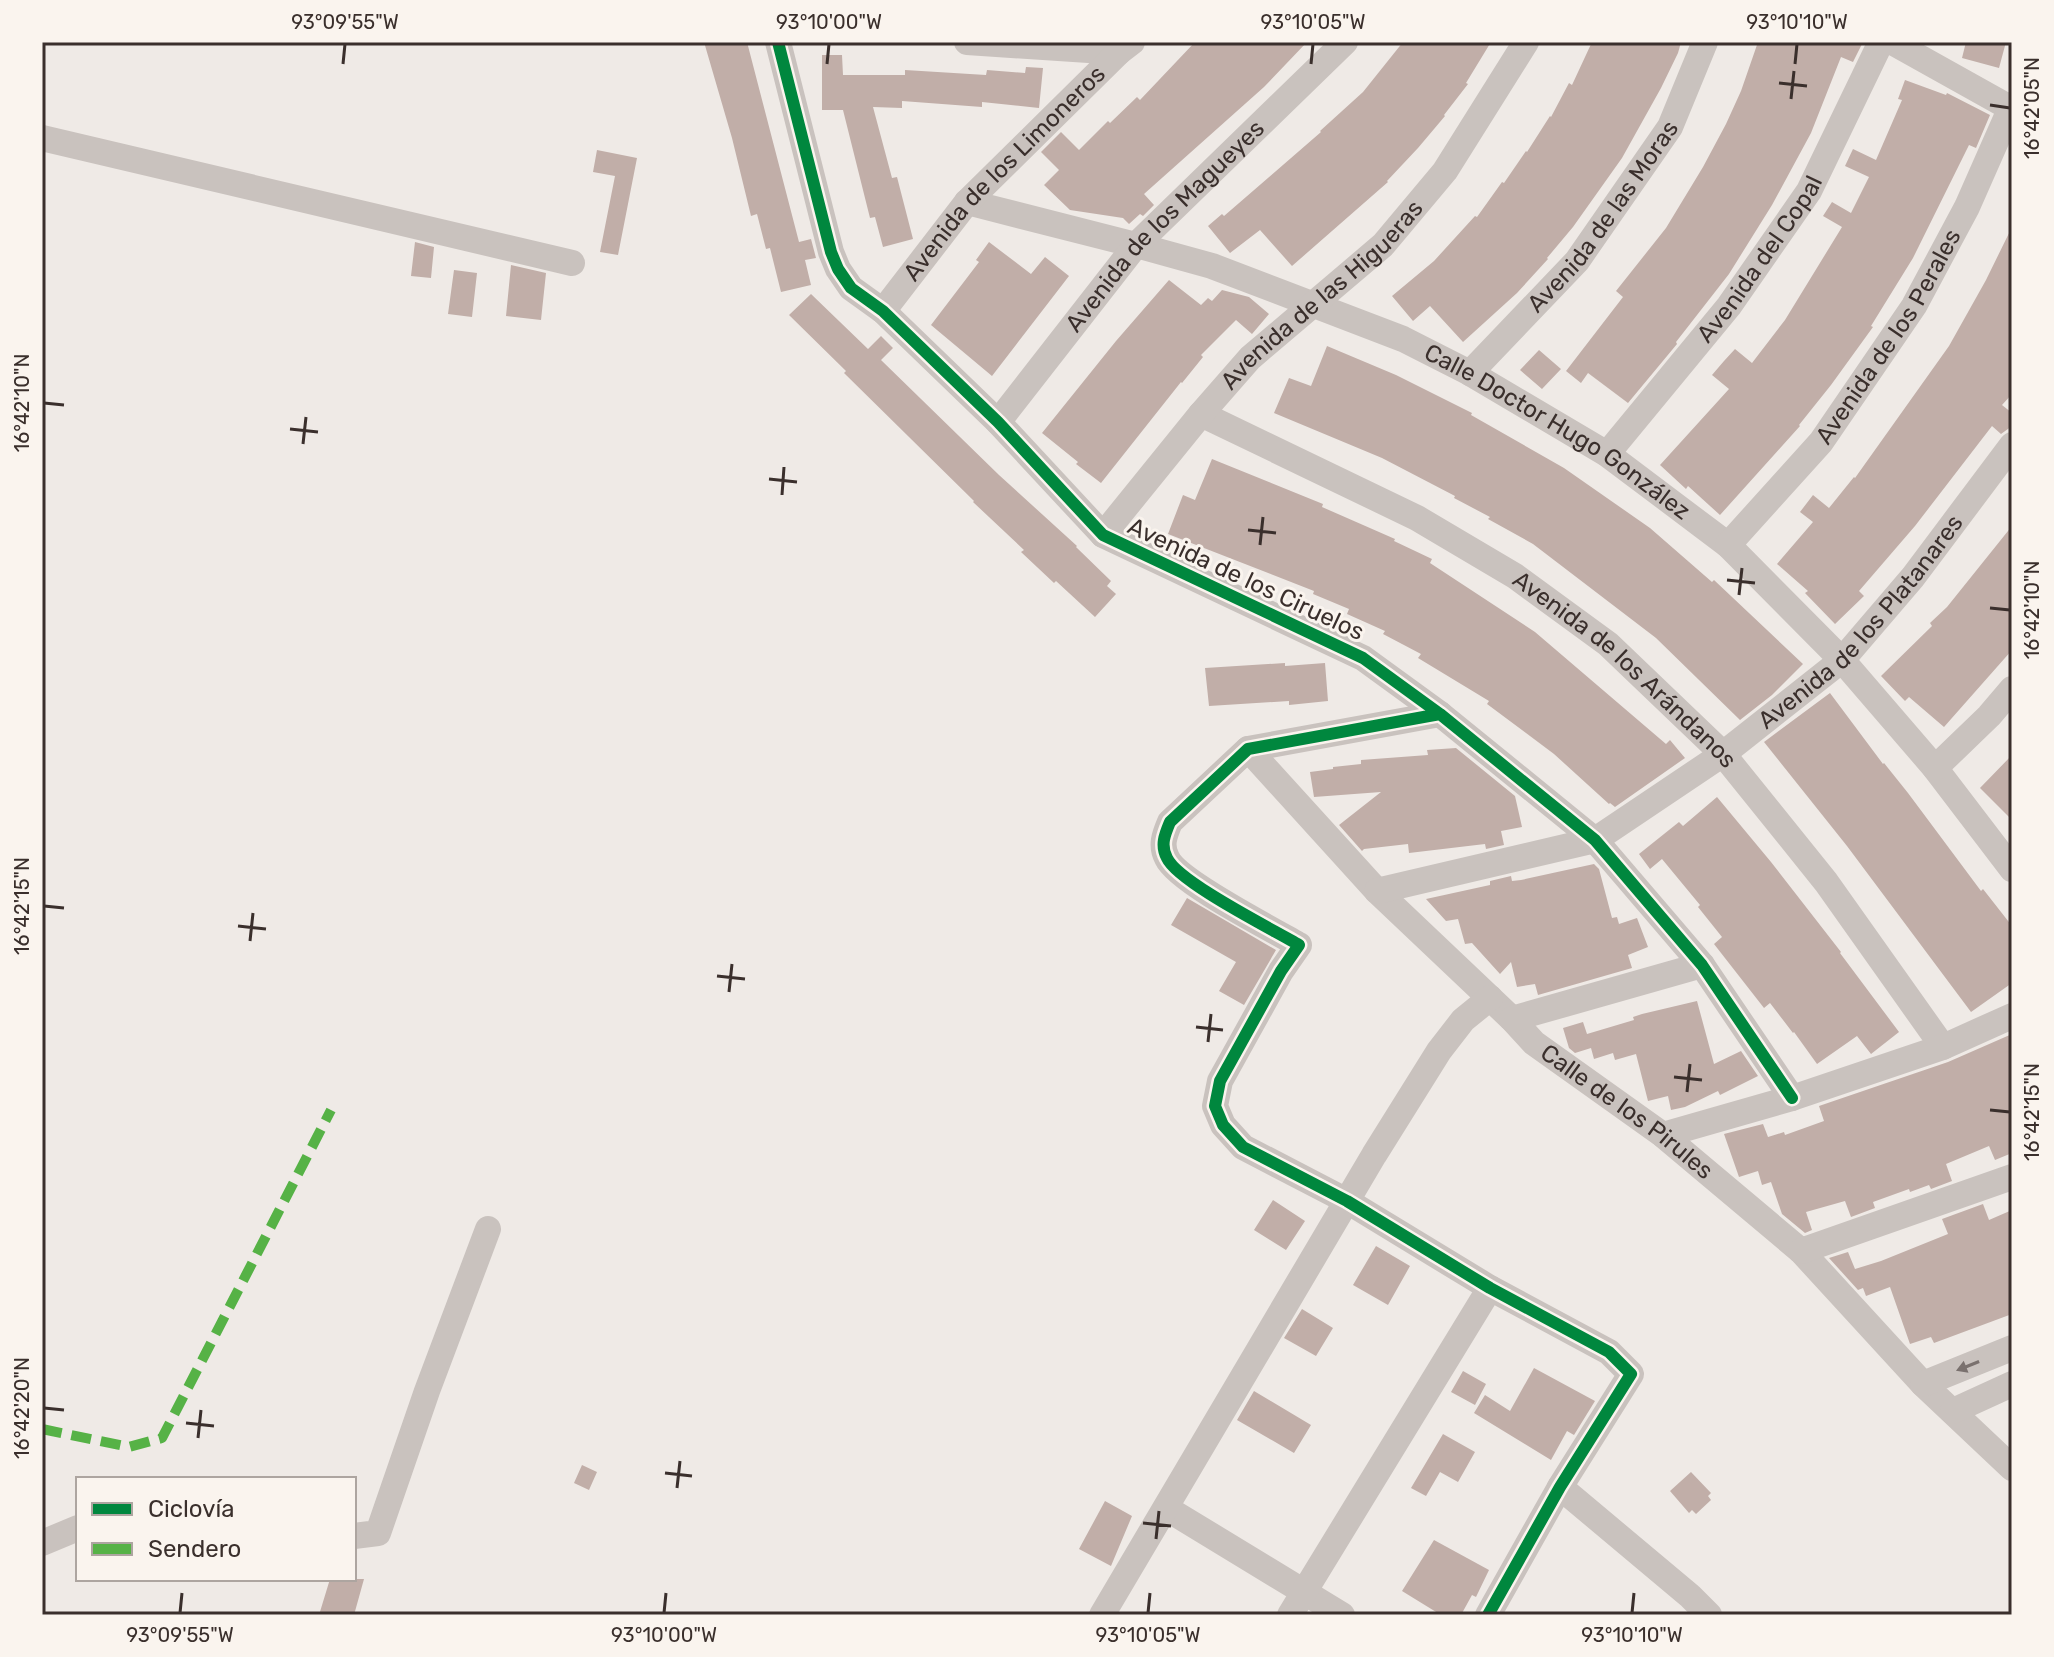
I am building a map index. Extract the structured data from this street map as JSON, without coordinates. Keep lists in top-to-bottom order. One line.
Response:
{"streets":{"street":["Avenida de los Limoneros","Avenida de las Moras","Avenida de los Magueyes","Avenida del Copal","Avenida de las Higueras","Avenida de los Perales","Calle Doctor Hugo González","Avenida de los Ciruelos","Avenida de los Platanares","Avenida de los Arándanos","Calle de los Pirules"]},"crossings":[["Avenida de los Limoneros","Calle Doctor Hugo González"],["Avenida de los Limoneros","Avenida de los Ciruelos"],["Avenida de las Moras","Calle Doctor Hugo González"],["Avenida de los Magueyes","Calle Doctor Hugo González"],["Avenida de los Magueyes","Avenida de los Ciruelos"],["Avenida del Copal","Calle Doctor Hugo González"],["Avenida de las Higueras","Calle Doctor Hugo González"],["Avenida de las Higueras","Avenida de los Ciruelos"],["Avenida de las Higueras","Avenida de los Arándanos"],["Avenida de los Perales","Calle Doctor Hugo González"],["Calle Doctor Hugo González","Avenida de los Platanares"],["Avenida de los Ciruelos","Avenida de los Platanares"],["Avenida de los Platanares","Avenida de los Arándanos"],["Avenida de los Platanares","Calle de los Pirules"]],"legend":["Ciclovía","Sendero"],"coordinates":["93°09'55\"W","93°10'00\"W","93°10'05\"W","93°10'10\"W","16°42'05\"N","16°42'10\"N","16°42'15\"N","16°42'20\"N"]}
